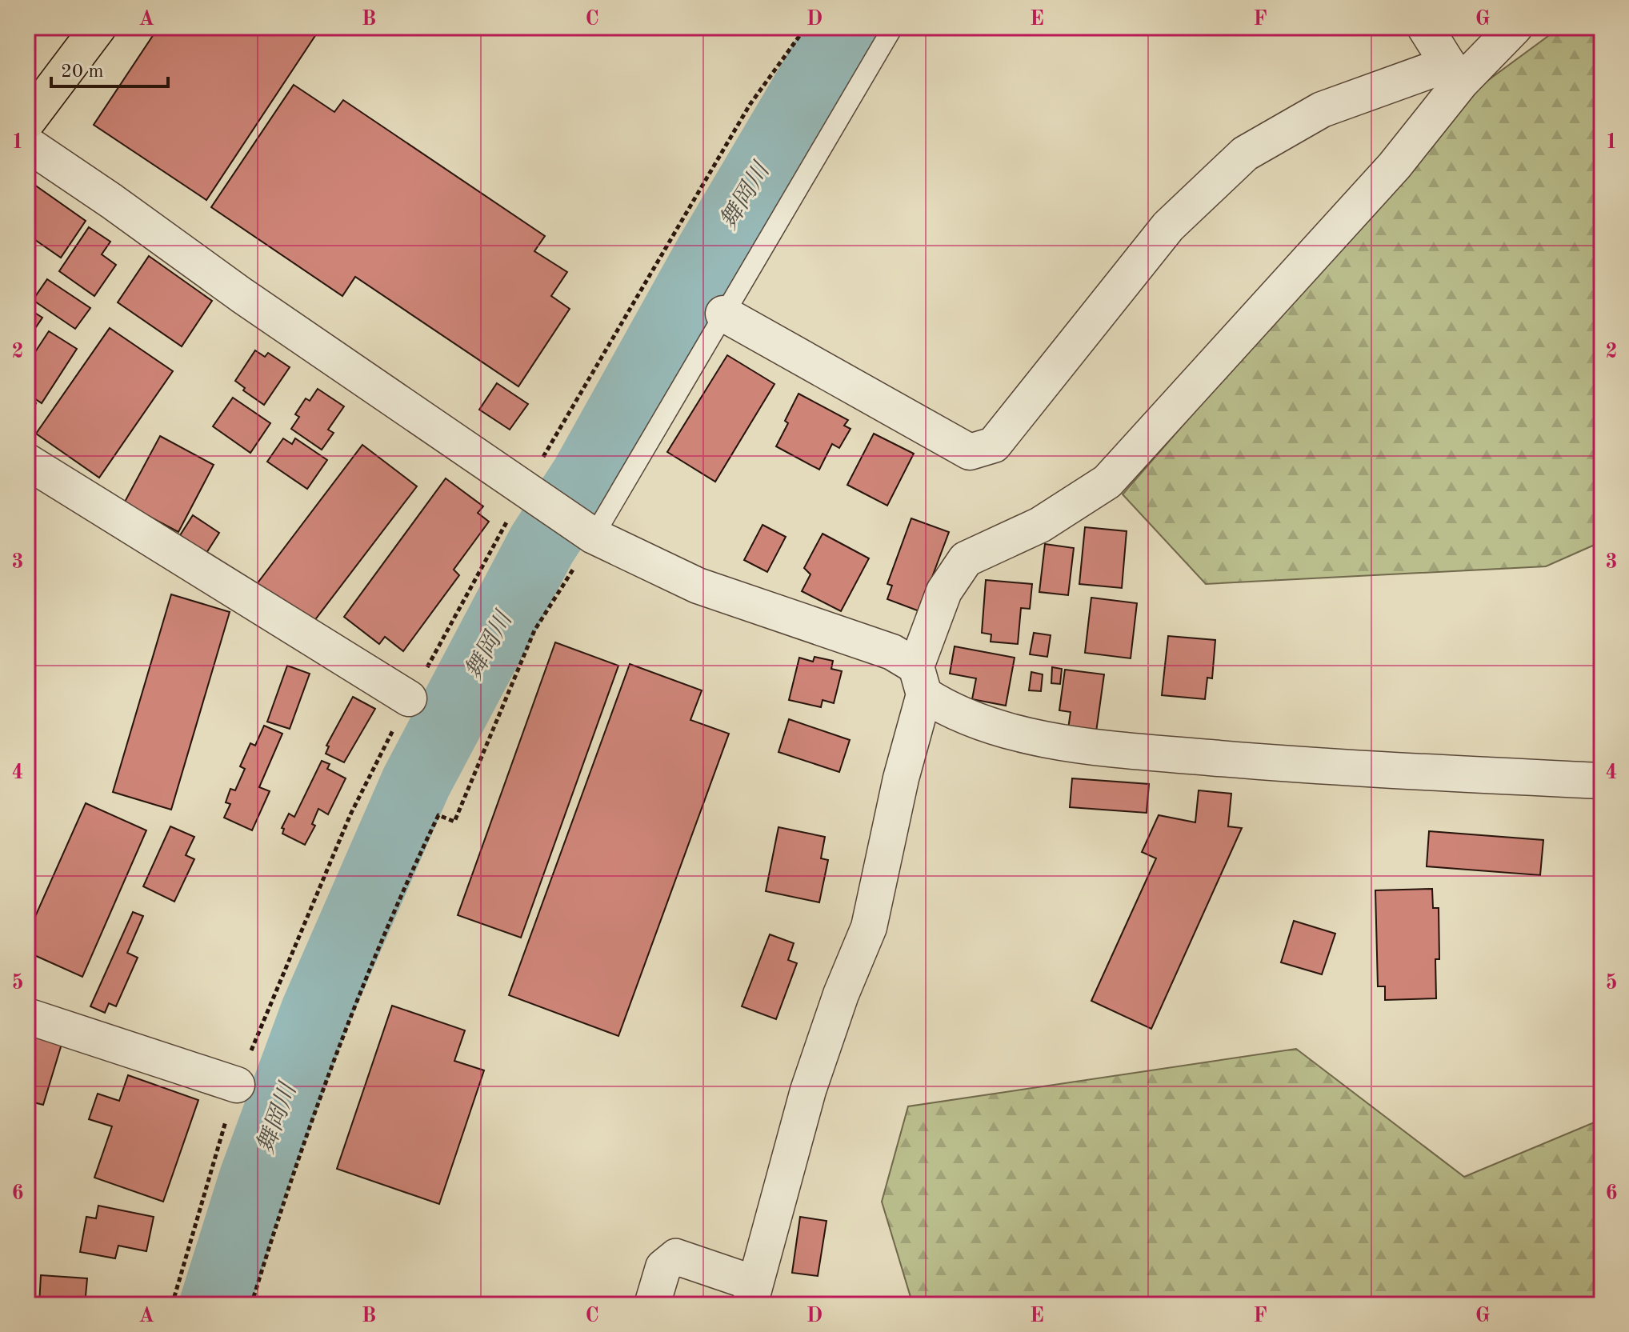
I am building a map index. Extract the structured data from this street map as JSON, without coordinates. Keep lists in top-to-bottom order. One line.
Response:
{"water":["舞岡川"],"scale_bar":"20 m","grid":{"columns":["A","B","C","D","E","F","G"],"rows":["1","2","3","4","5","6"]}}
